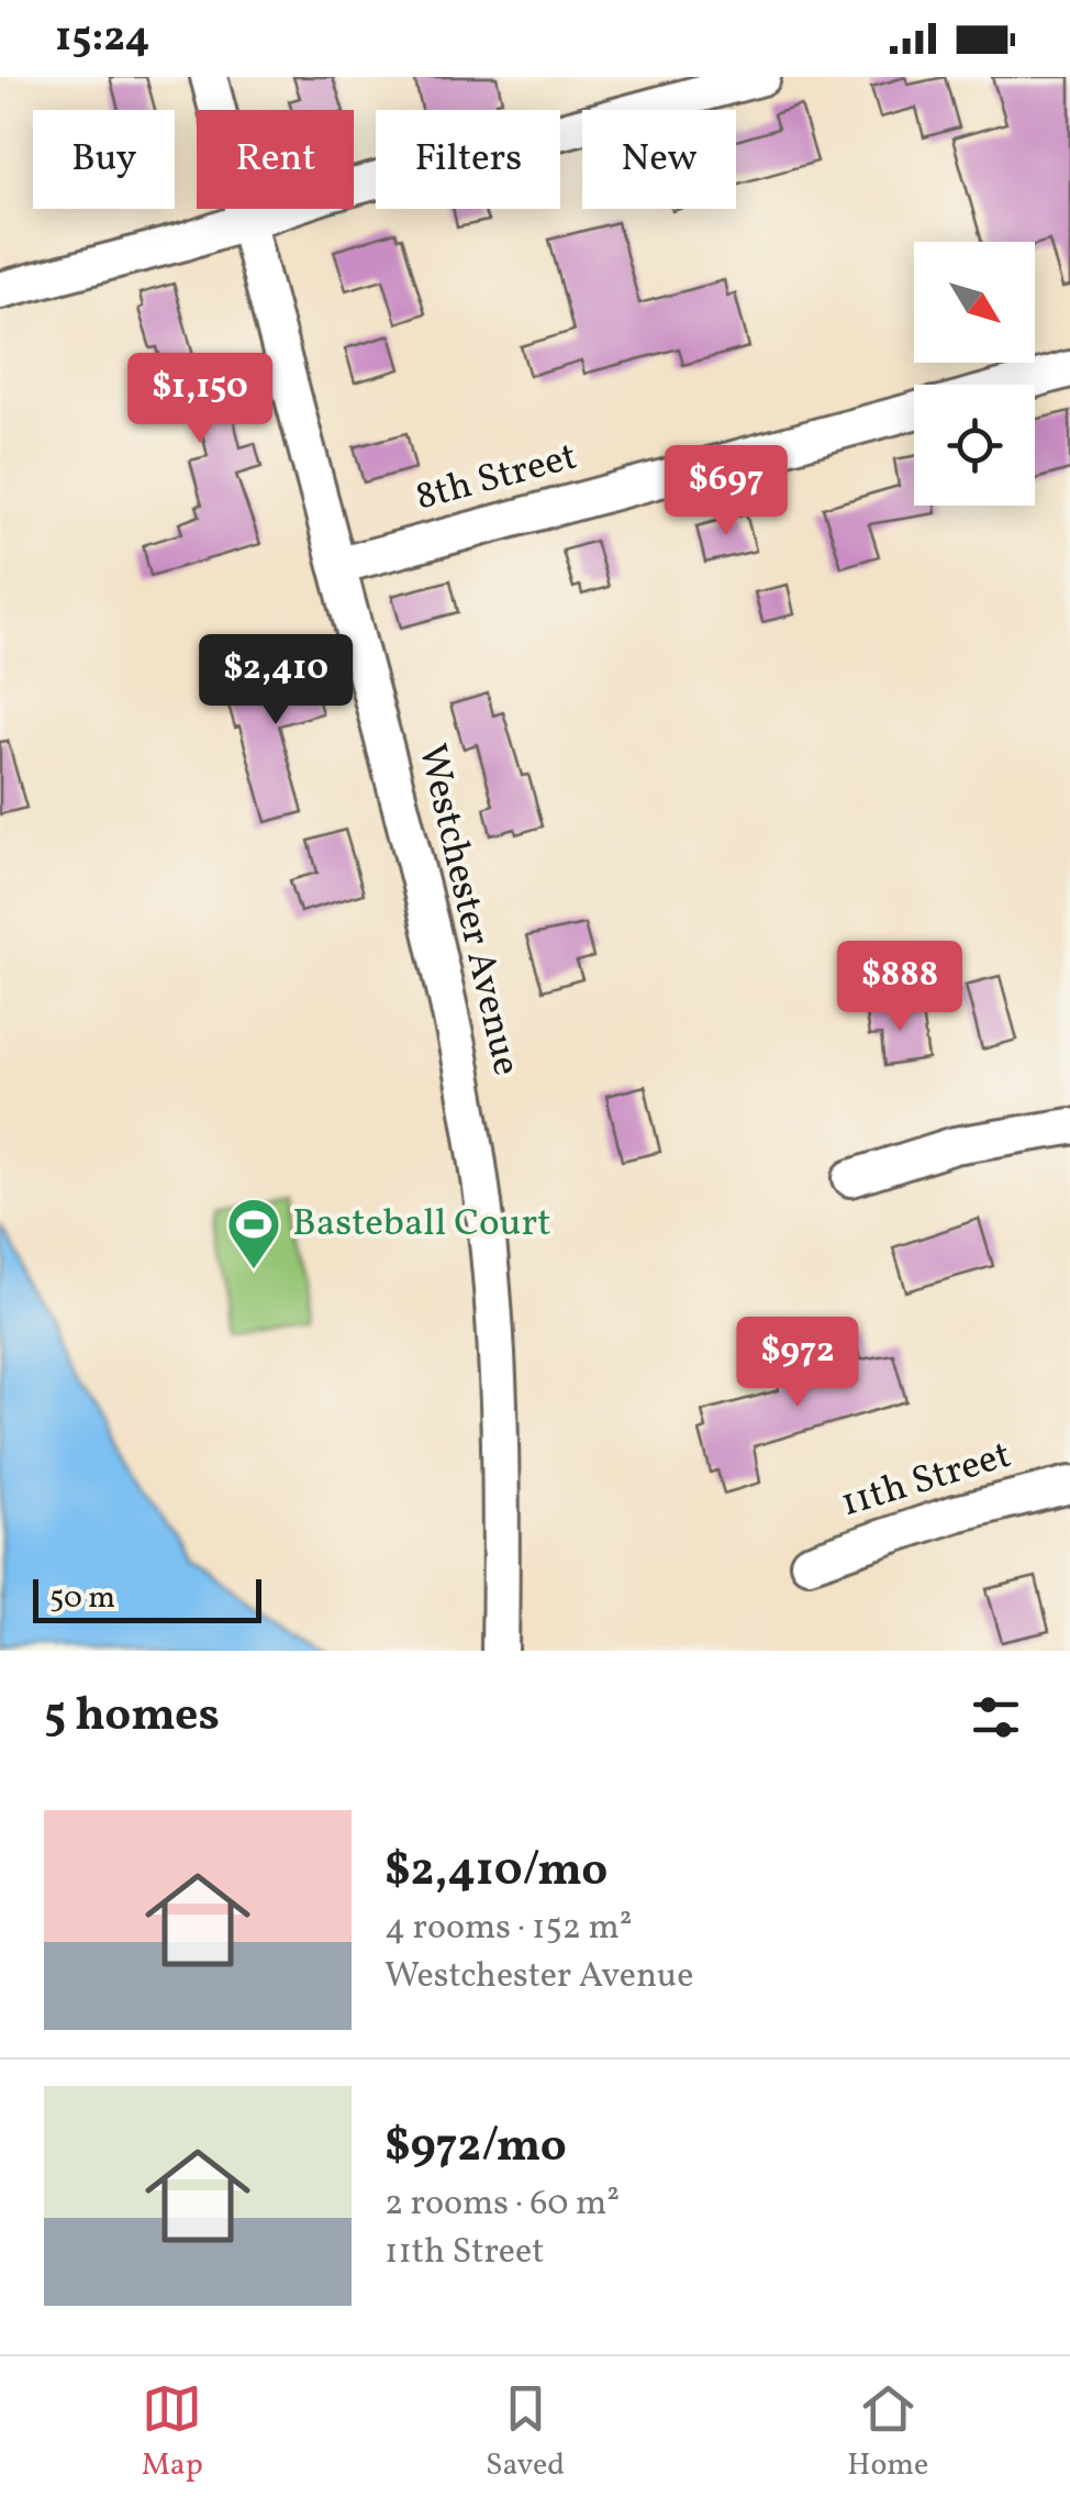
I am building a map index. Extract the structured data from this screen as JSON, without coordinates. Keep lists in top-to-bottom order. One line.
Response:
{"streets":{"street":["8th Street","Westchester Avenue","11th Street"]},"crossings":[["8th Street","Westchester Avenue"]],"places":{"sports":["Basteball Court"]},"scale_bar":"50 m","north":"bottom right","page":{"status":"15:24","chip":["Buy","Rent","Filters","New"],"price":["$1,150","$697","$2,410","$888","$972"],"scale":"50 m","heading":"5 homes","list":[{"name":"$2,410/mo","note":"4 rooms · 152 m² · Westchester Avenue"},{"name":"$972/mo","note":"2 rooms · 60 m² · 11th Street"}],"tabs":["Map","Saved","Home"]}}
